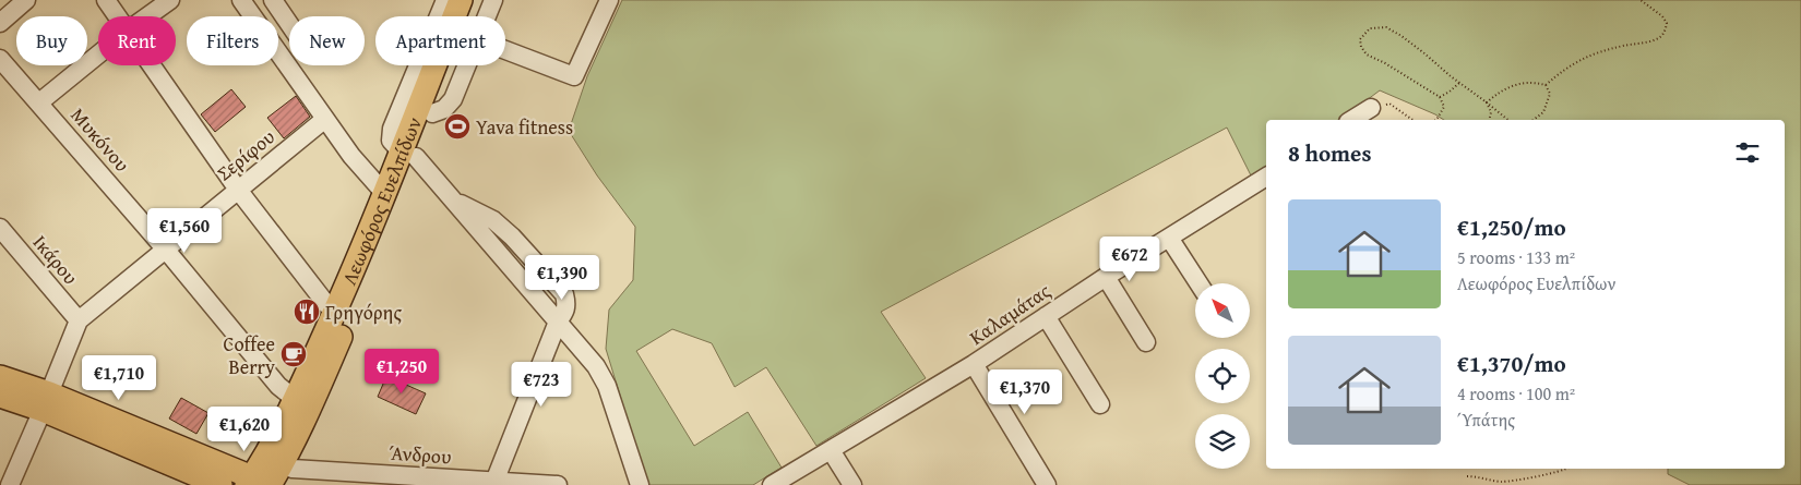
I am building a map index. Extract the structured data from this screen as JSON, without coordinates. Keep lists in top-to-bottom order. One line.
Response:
{"streets":{"main road":["Λεωφόρος Ευελπίδων"],"street":["Μυκόνου","Σερίφου","Ικάρου","Καλαμάτας","Άνδρου"]},"crossings":[["Μυκόνου","Σερίφου"],["Μυκόνου","Λεωφόρος Ευελπίδων"],["Σερίφου","Ικάρου"],["Λεωφόρος Ευελπίδων","Άνδρου"]],"places":{"sports":["Yava fitness"],"restaurant":["Γρηγόρης"],"cafe":["Coffee Berry"]},"north":"top left","page":{"chip":["Buy","Rent","Filters","New","Apartment"],"heading":"8 homes","list":[{"name":"€1,250/mo","note":"5 rooms · 133 m² · Λεωφόρος Ευελπίδων"},{"name":"€1,370/mo","note":"4 rooms · 100 m² · Ύπάτης"}],"price":["€1,560","€672","€1,390","€1,250","€1,710","€723","€1,370","€1,620"]}}
